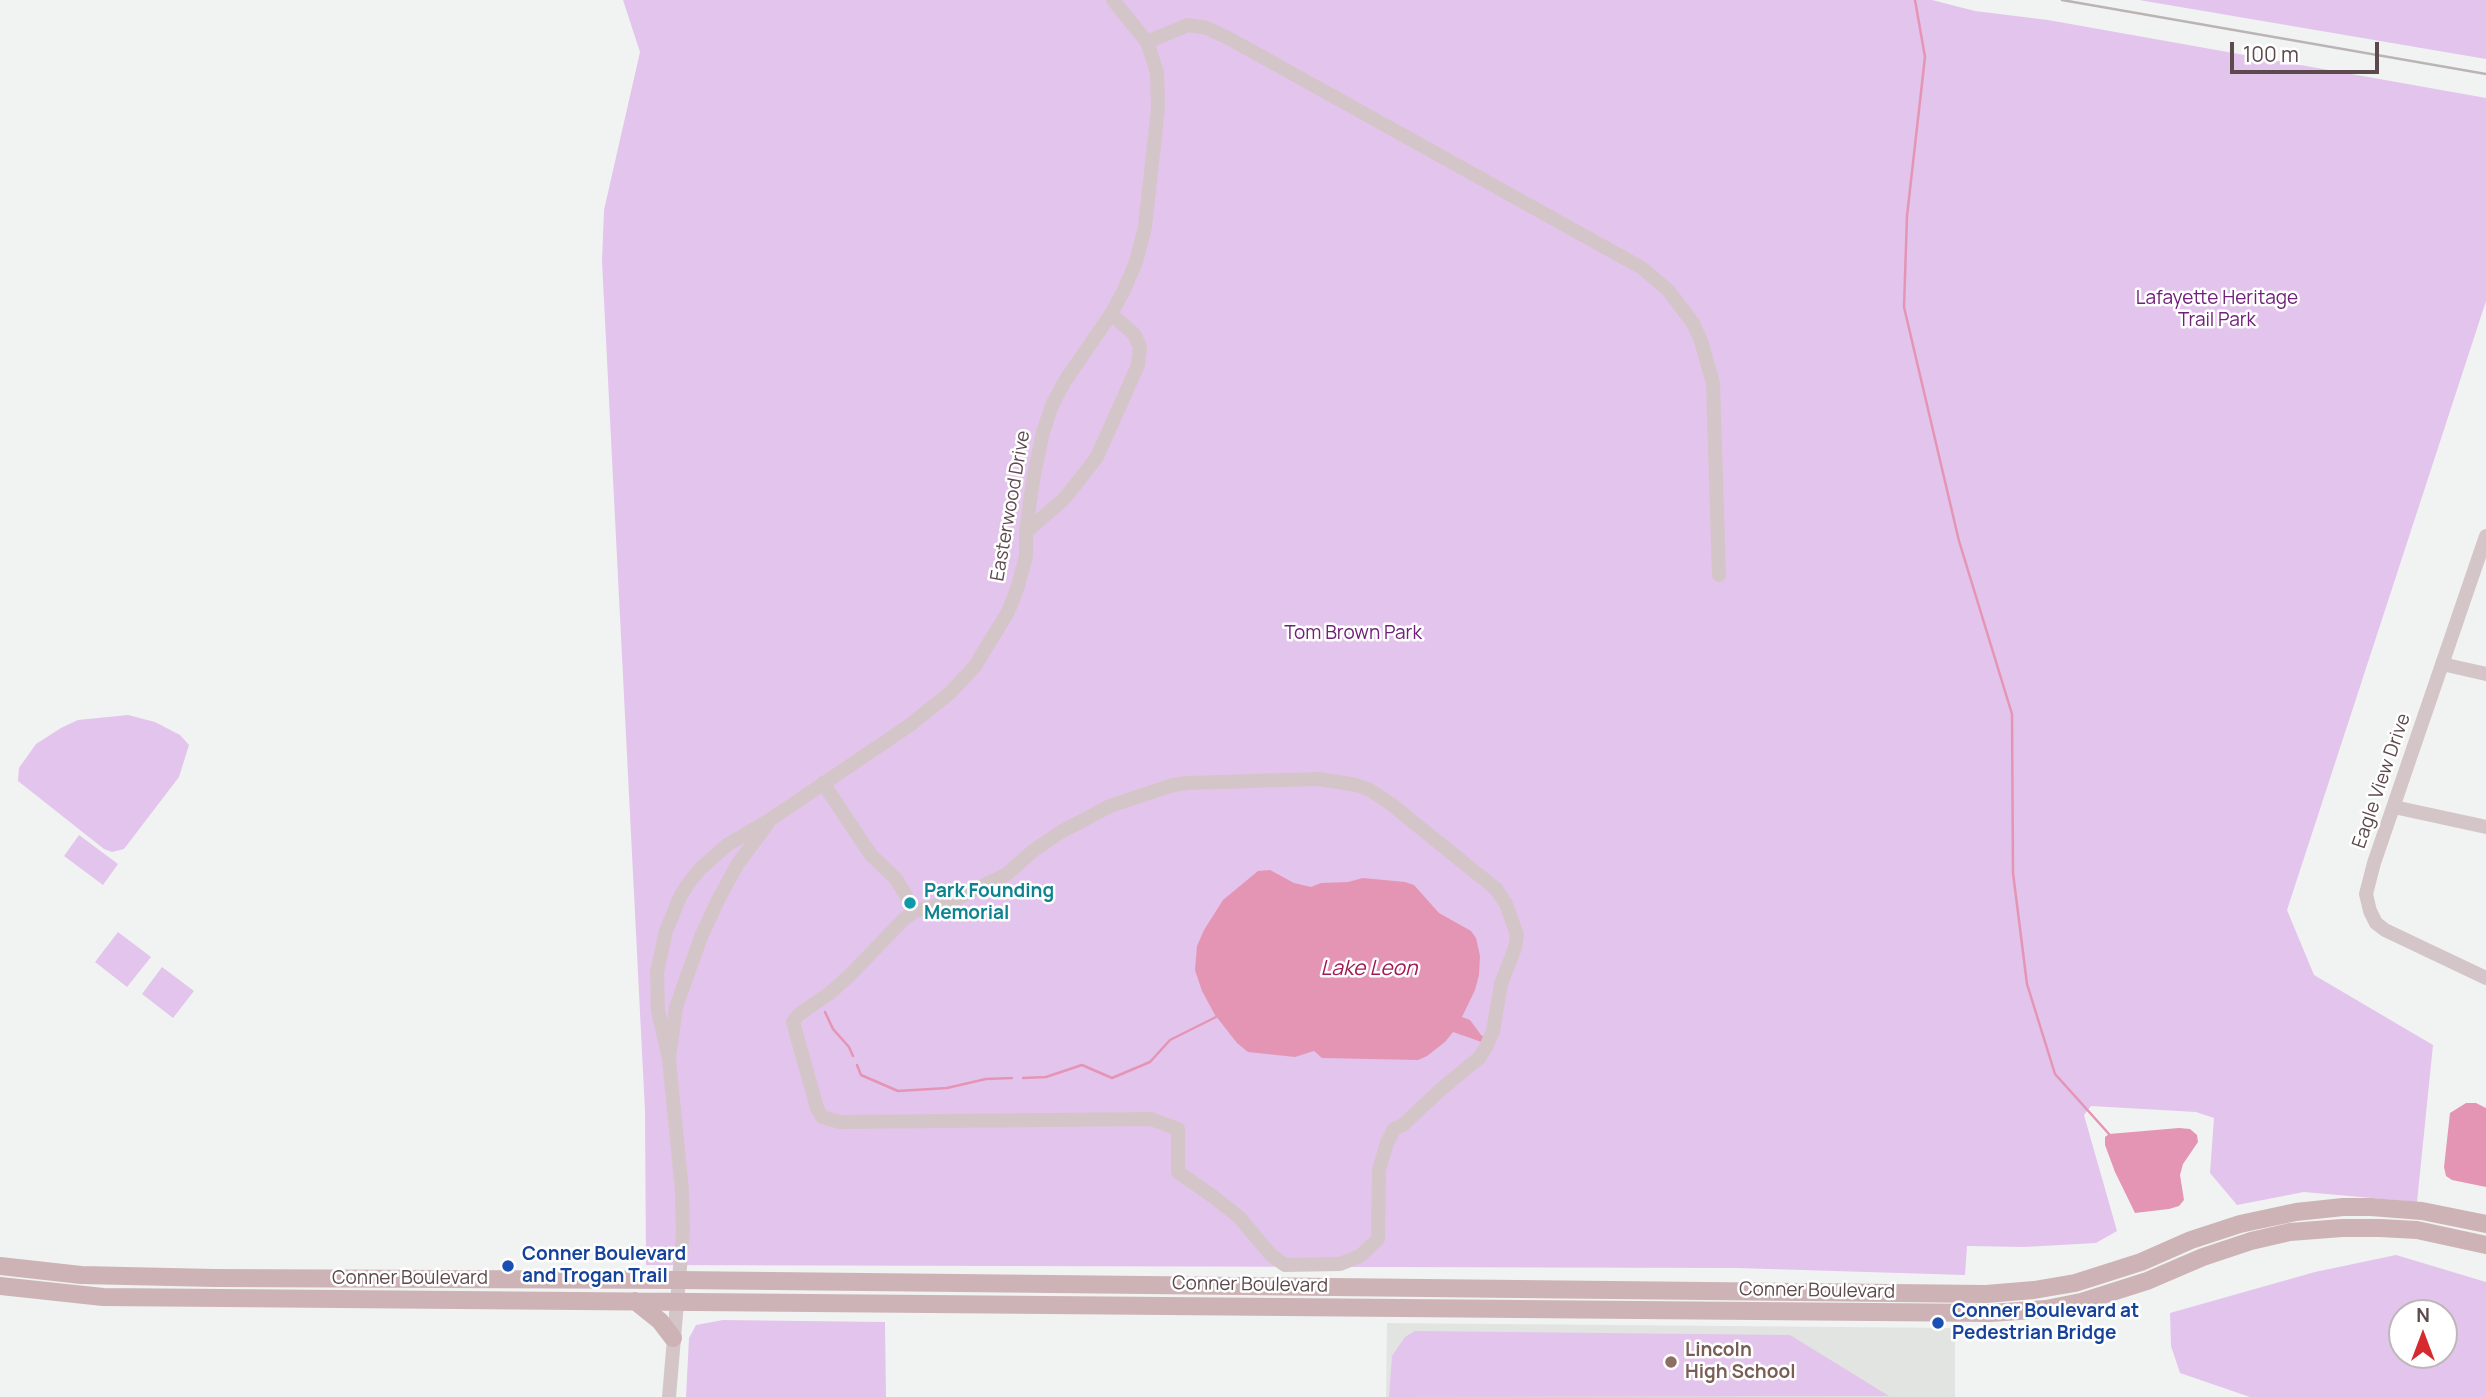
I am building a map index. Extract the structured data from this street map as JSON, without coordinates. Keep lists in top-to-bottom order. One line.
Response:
{"streets":{"main road":["Conner Boulevard"],"street":["Easterwood Drive","Eagle View Drive"]},"crossings":[["Easterwood Drive","Conner Boulevard"]],"water":["Lake Leon"],"parks":["Lafayette Heritage Trail Park","Tom Brown Park"],"places":["Park Founding Memorial","Conner Boulevard and Trogan Trail","Conner Boulevard at Pedestrian Bridge","Lincoln High School"],"scale_bar":"100 m","north":"top"}
